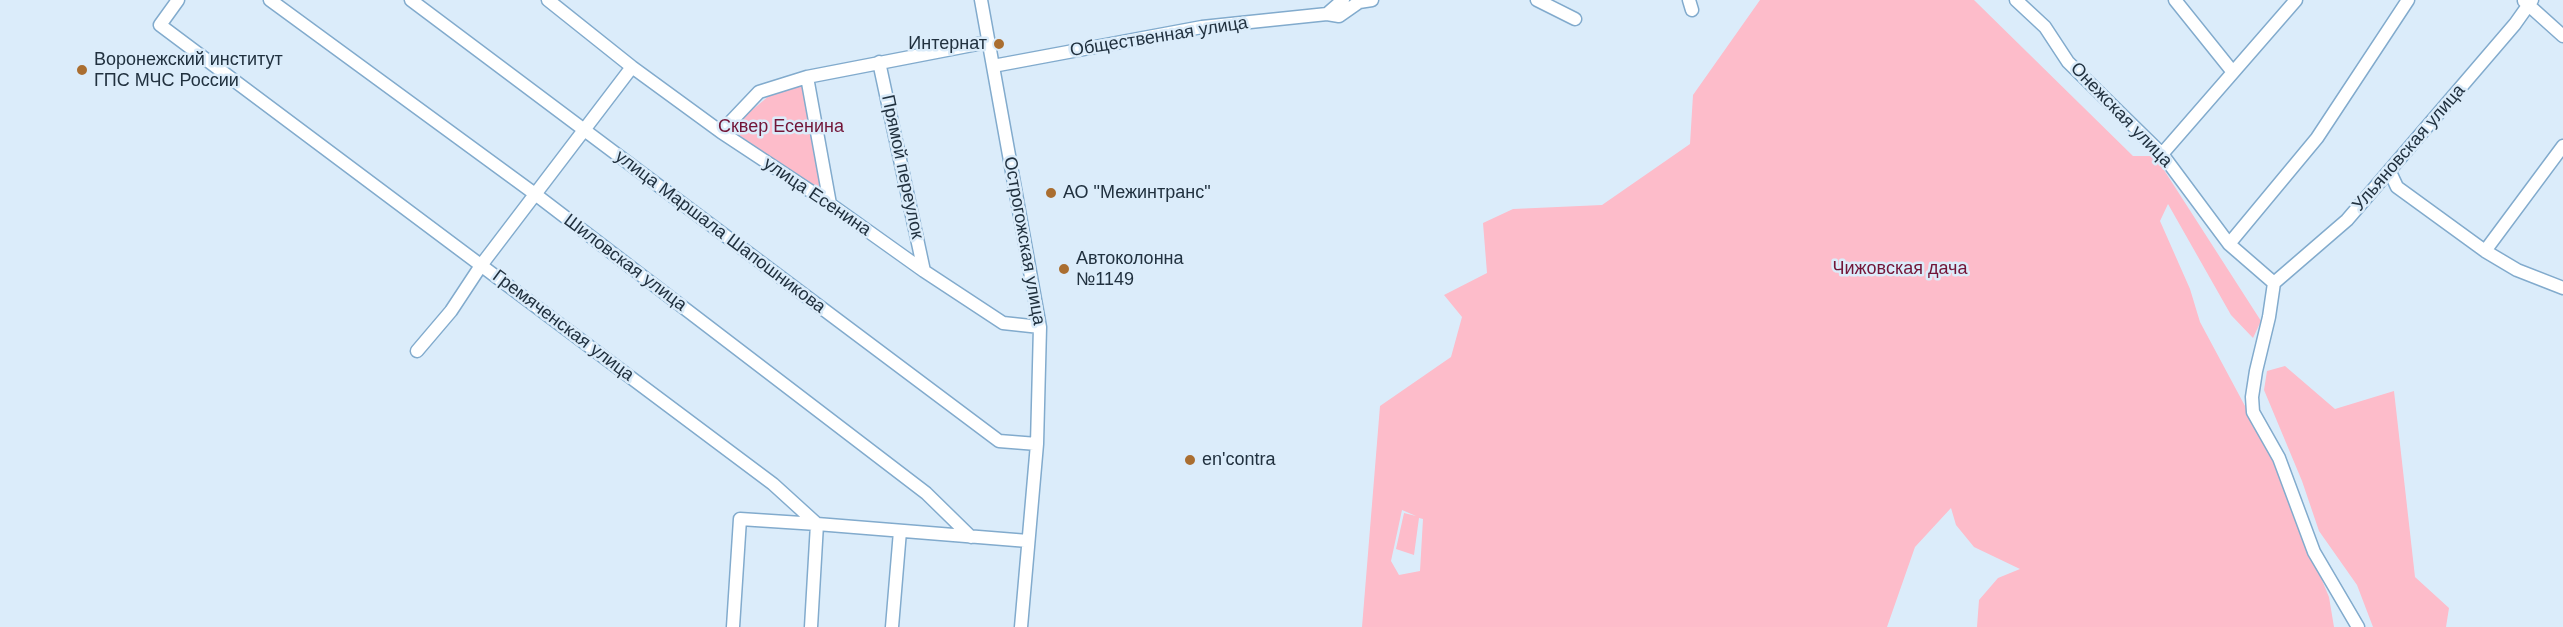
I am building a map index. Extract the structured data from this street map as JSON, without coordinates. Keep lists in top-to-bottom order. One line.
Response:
{"streets":{"street":["Общественная улица","Онежская улица","Ульяновская улица","Прямой переулок","улица Есенина","улица Маршала Шапошникова","Острогожская улица","Шиловская улица","Гремяченская улица"]},"crossings":[["Общественная улица","Острогожская улица"],["Онежская улица","Ульяновская улица"],["Прямой переулок","улица Есенина"],["улица Есенина","Острогожская улица"],["улица Маршала Шапошникова","Острогожская улица"]],"parks":["Сквер Есенина","Чижовская дача"],"places":["Интернат","Воронежский институт ГПС МЧС России","АО \"Межинтранс\"","Автоколонна №1149","en'contra"]}
